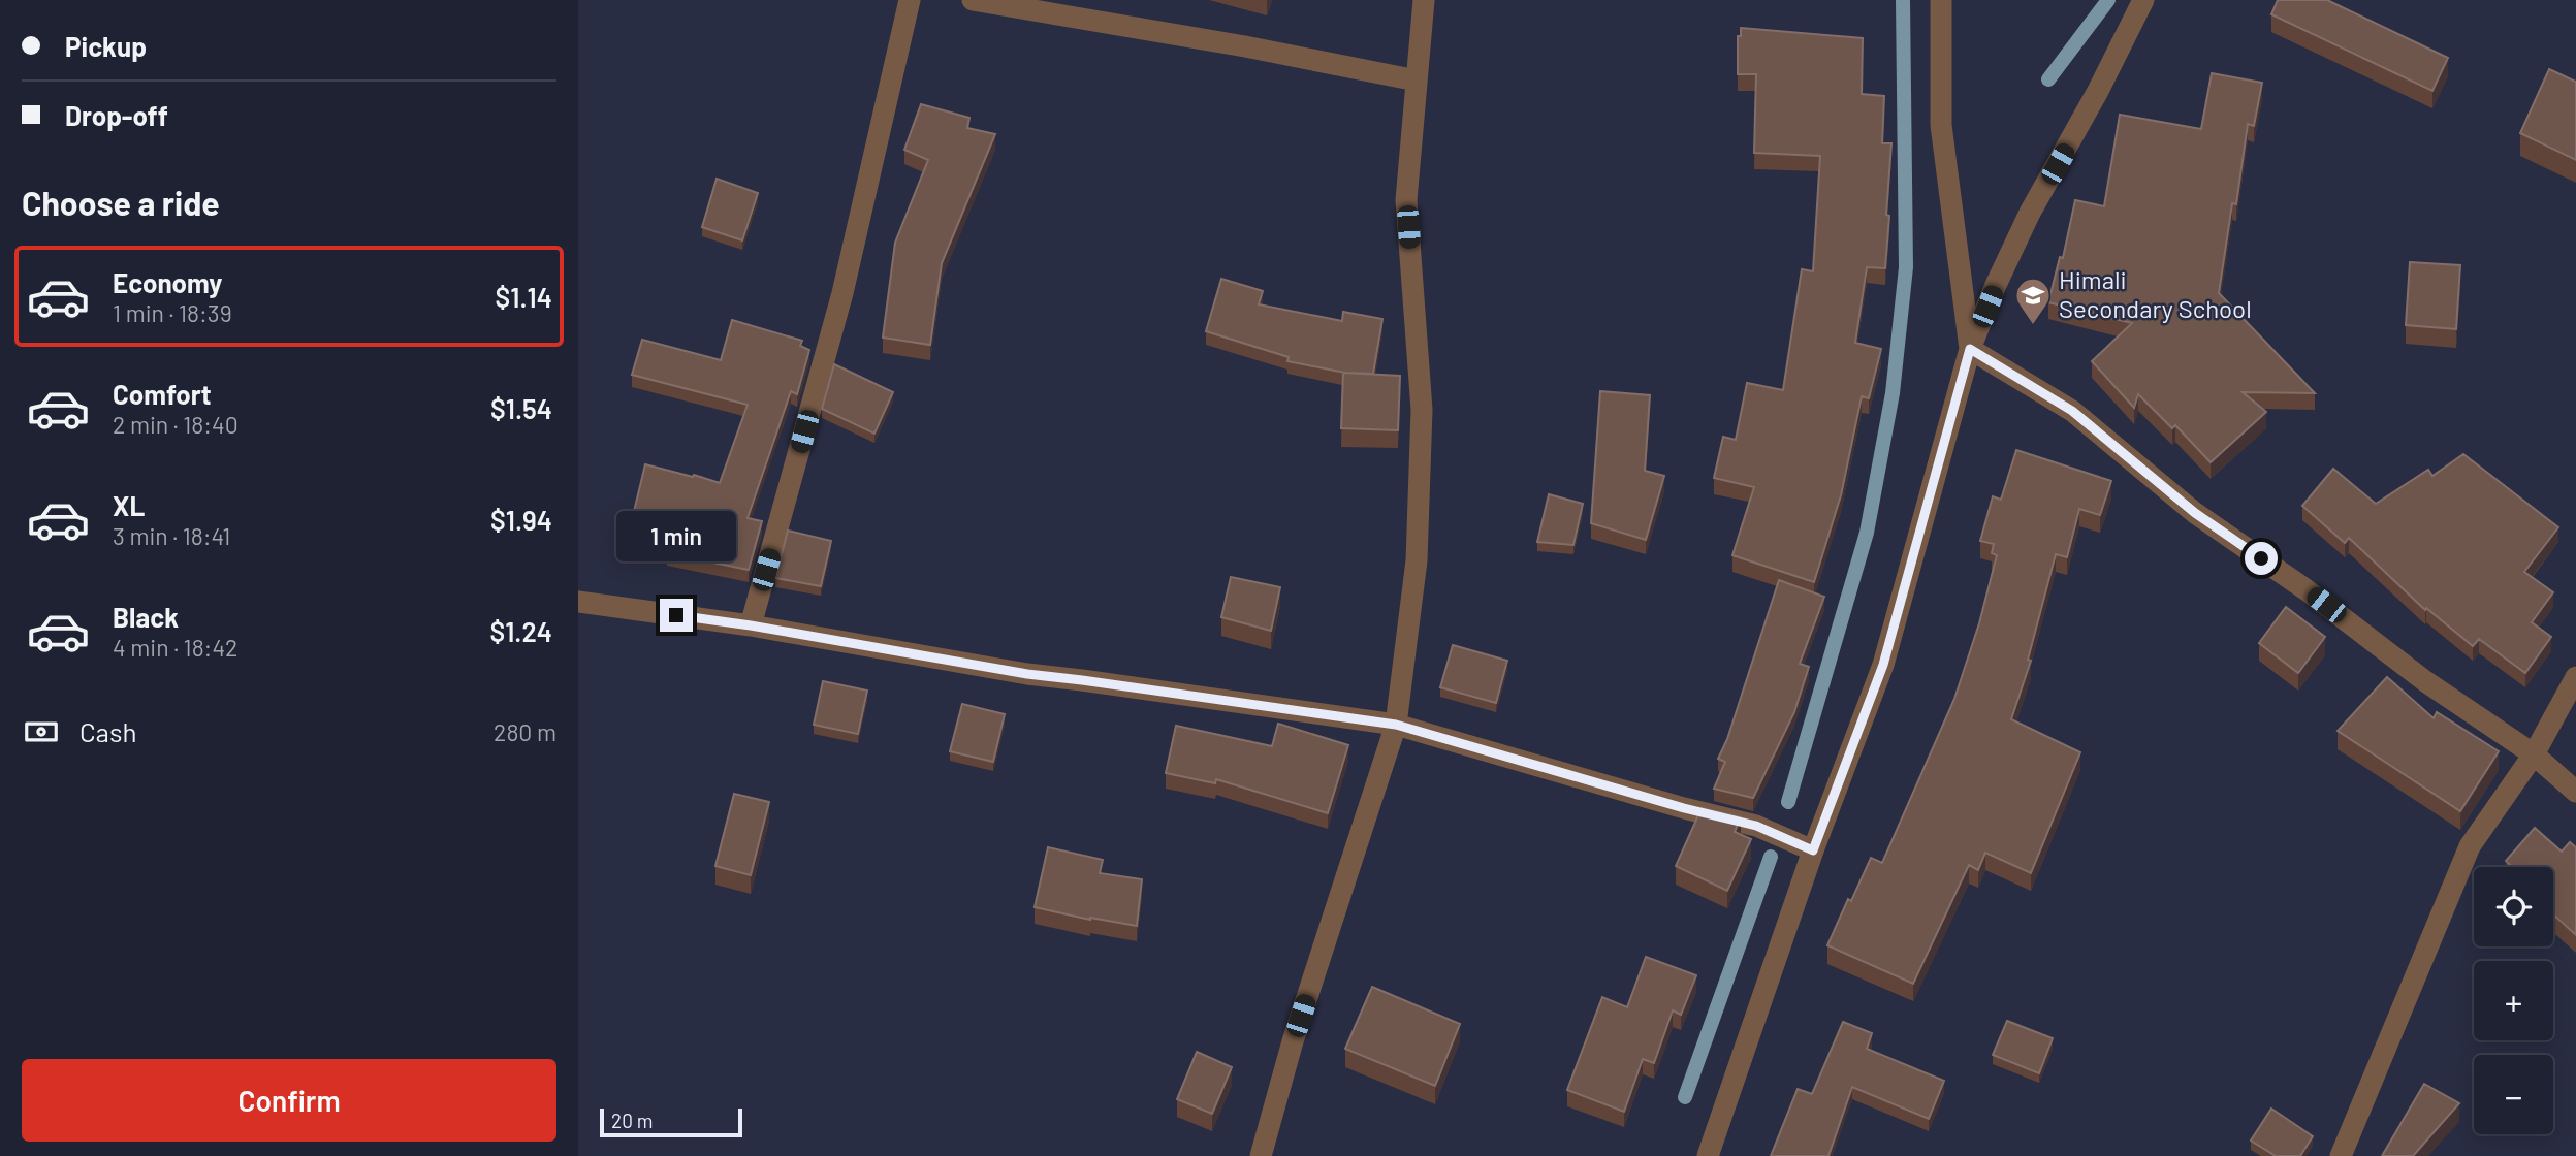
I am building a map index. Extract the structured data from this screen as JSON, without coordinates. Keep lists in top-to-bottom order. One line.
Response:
{"places":{"school or university":["Himali Secondary School"]},"scale_bar":"20 m","page":{"banner":["Pickup","Drop-off"],"heading":"Choose a ride","list":[{"name":"Economy","note":"1 min · 18:39","value":"$1.14"},{"name":"Comfort","note":"2 min · 18:40","value":"$1.54"},{"name":"XL","note":"3 min · 18:41","value":"$1.94"},{"name":"Black","note":"4 min · 18:42","value":"$1.24"}],"bubble":"1 min","pay":["Cash","280 m"],"map_buttons":["+","−"],"buttons":"Confirm","scale":"20 m"}}
